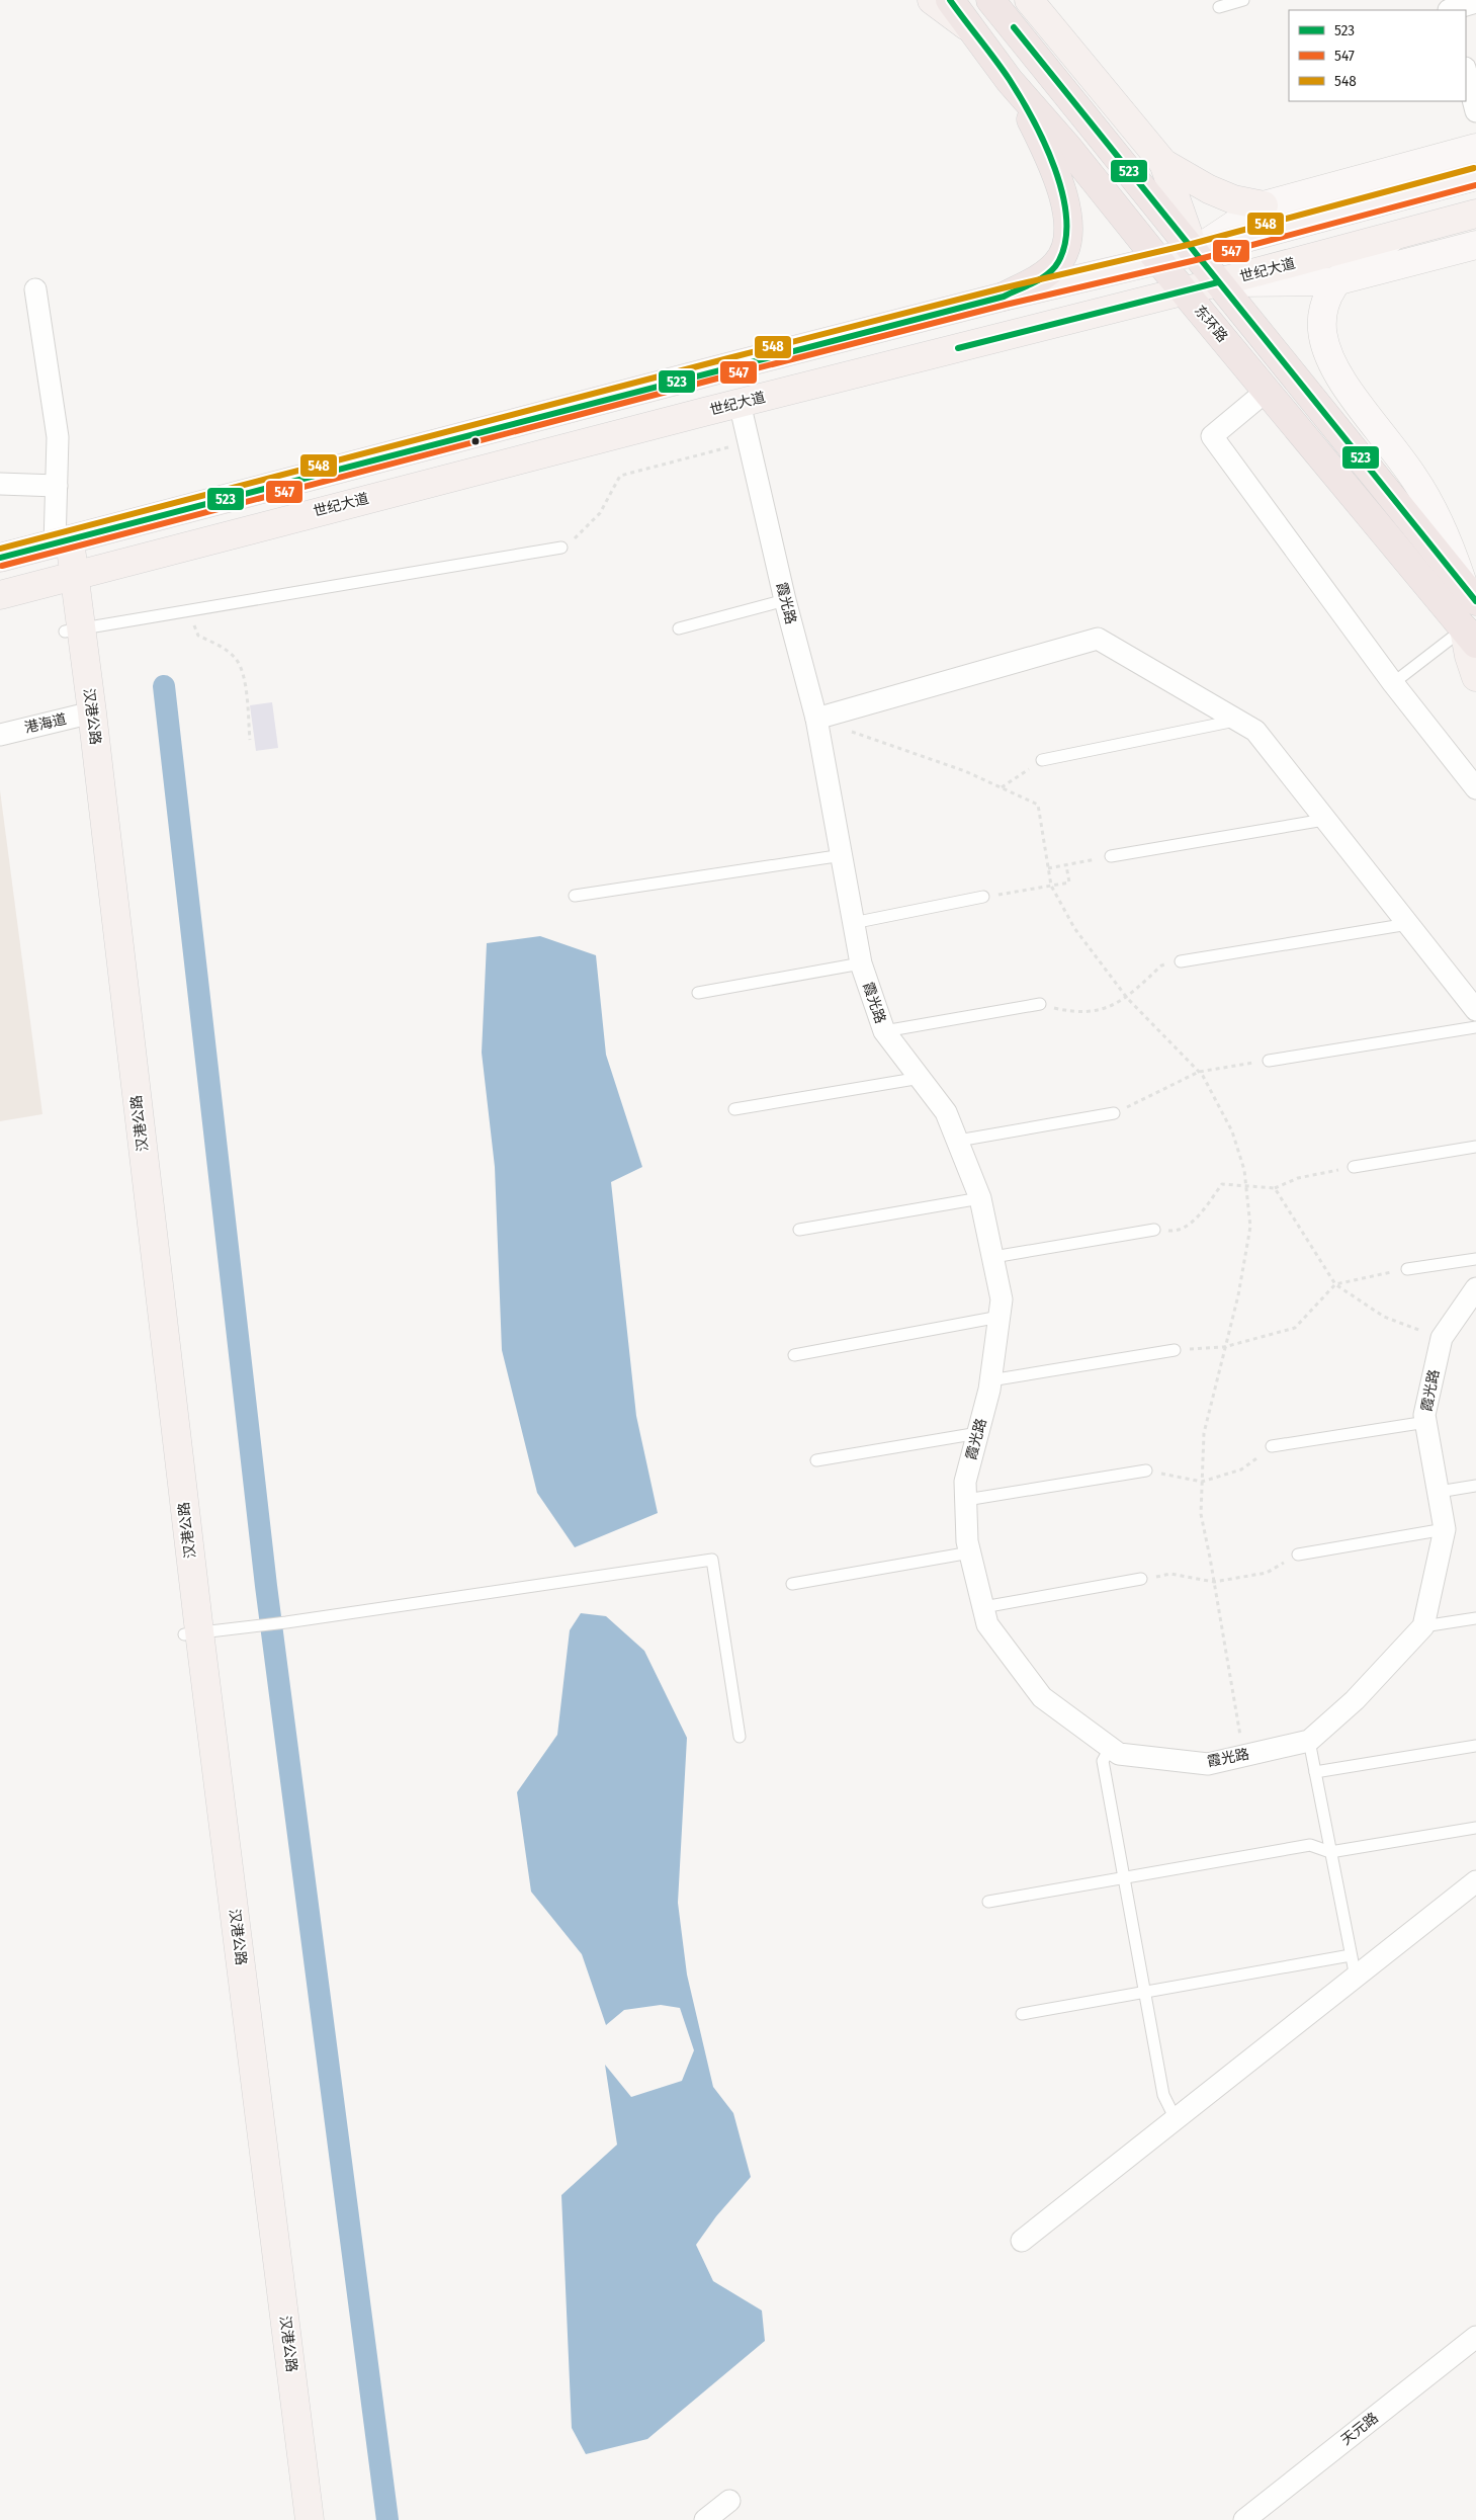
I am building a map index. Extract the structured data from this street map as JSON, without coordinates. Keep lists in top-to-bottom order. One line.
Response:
{"streets":{"highway":["东环路"],"main road":["世纪大道","汉港公路"],"street":["霞光路","港海道","天元路"]},"crossings":[["世纪大道","东环路"],["世纪大道","霞光路"],["世纪大道","汉港公路"],["汉港公路","港海道"]],"lines":["transit line 523","transit line 548","transit line 547"],"legend":["523","547","548"]}
